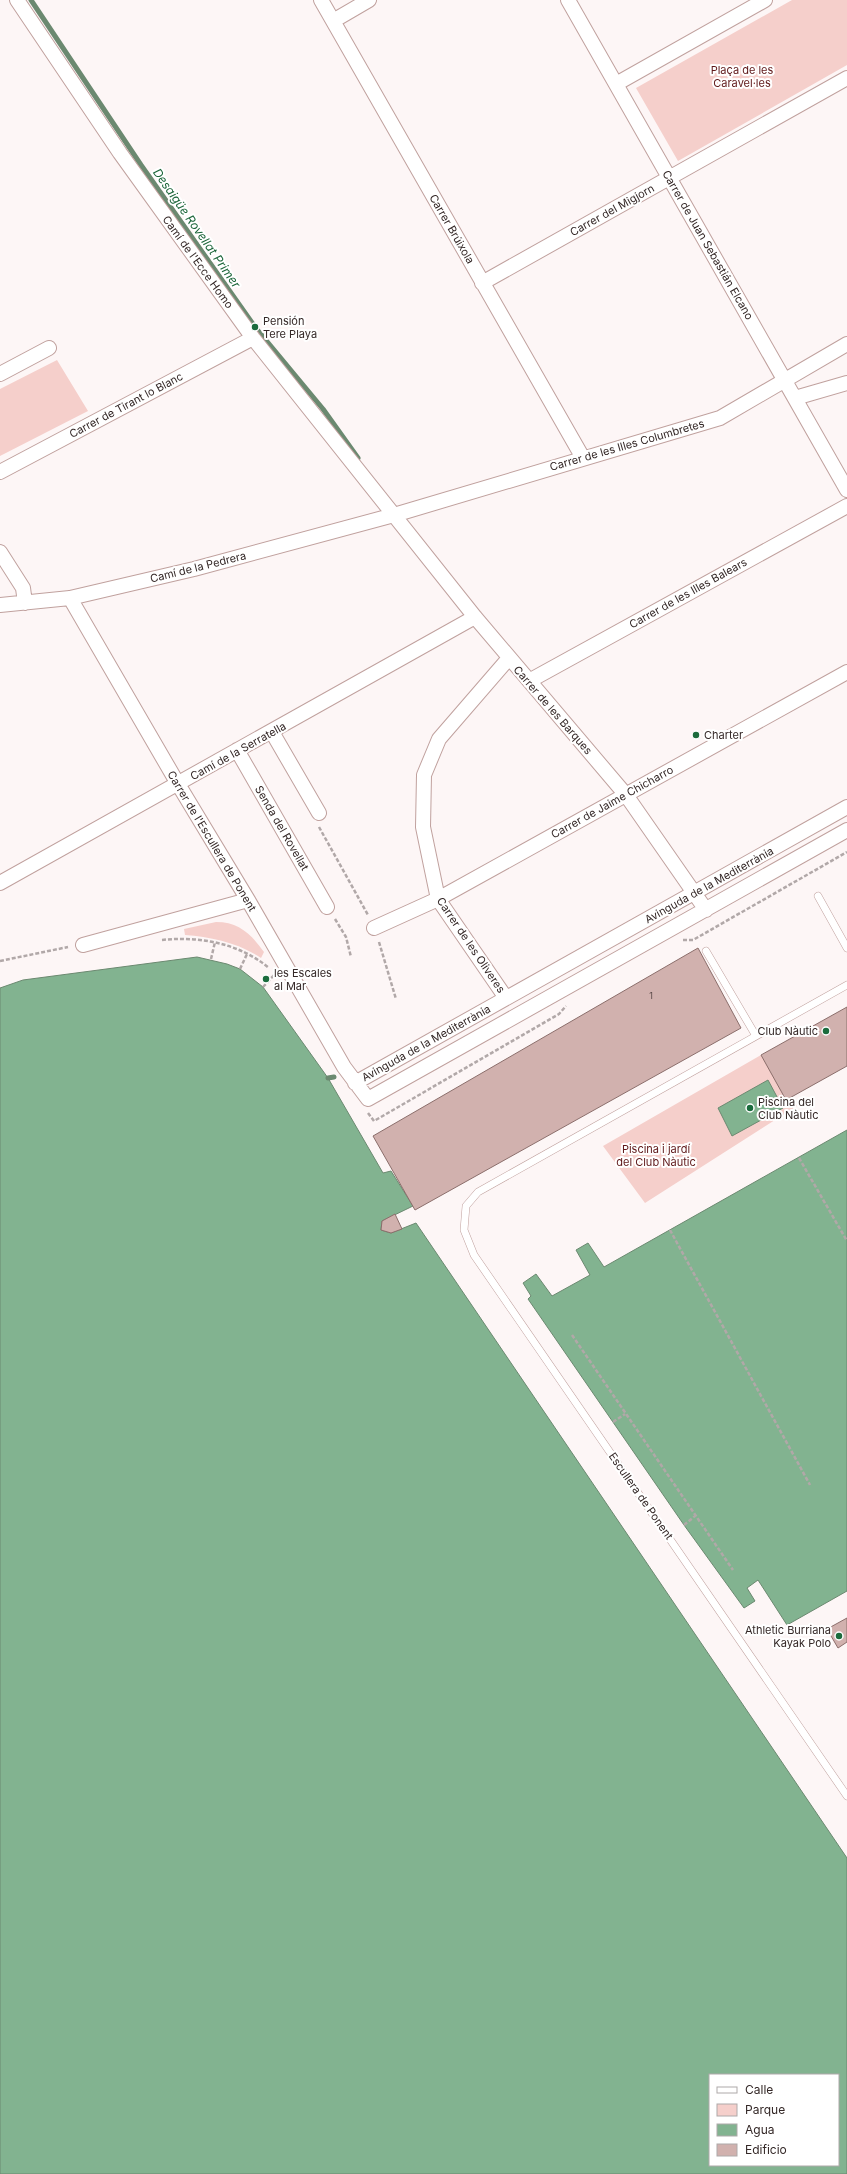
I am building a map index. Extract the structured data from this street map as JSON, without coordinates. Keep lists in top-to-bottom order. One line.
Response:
{"streets":{"street":["Carrer del Migjorn","Carrer Brúixola","Carrer de Juan Sebastián Elcano","Camí de l'Ecce Homo","Carrer de Tirant lo Blanc","Carrer de les Illes Columbretes","Camí de la Pedrera","Carrer de les Illes Balears","Carrer de les Barques","Camí de la Serratella","Carrer de Jaime Chicharro","Senda del Rovellat","Carrer de l'Escullera de Ponent","Avinguda de la Mediterrània","Carrer de les Oliveres"],"lane":["Escullera de Ponent"]},"crossings":[["Carrer del Migjorn","Carrer Brúixola"],["Carrer del Migjorn","Carrer de Juan Sebastián Elcano"],["Carrer Brúixola","Carrer de les Illes Columbretes"],["Carrer de Juan Sebastián Elcano","Carrer de les Illes Columbretes"],["Camí de l'Ecce Homo","Carrer de Tirant lo Blanc"],["Camí de l'Ecce Homo","Carrer de les Illes Columbretes"],["Camí de l'Ecce Homo","Camí de la Pedrera"],["Camí de l'Ecce Homo","Carrer de les Barques"],["Carrer de les Illes Columbretes","Camí de la Pedrera"],["Carrer de les Illes Columbretes","Carrer de les Barques"],["Camí de la Pedrera","Carrer de les Barques"],["Camí de la Pedrera","Carrer de l'Escullera de Ponent"],["Carrer de les Illes Balears","Carrer de les Barques"],["Carrer de les Barques","Camí de la Serratella"],["Carrer de les Barques","Carrer de Jaime Chicharro"],["Carrer de les Barques","Avinguda de la Mediterrània"],["Carrer de les Barques","Carrer de les Oliveres"],["Camí de la Serratella","Senda del Rovellat"],["Camí de la Serratella","Carrer de l'Escullera de Ponent"],["Carrer de Jaime Chicharro","Carrer de les Oliveres"],["Carrer de l'Escullera de Ponent","Avinguda de la Mediterrània"],["Avinguda de la Mediterrània","Carrer de les Oliveres"]],"water":["Desaigüe Rovellat Primer"],"parks":["Plaça de les Caravel·les","Piscina i jardí del Club Nàutic"],"places":["Pensión Tere Playa","Charter","les Escales al Mar","Club Nàutic","Piscina del Club Nàutic","Athletic Burriana Kayak Polo"],"house_numbers":["1"],"legend":["Calle","Parque","Agua","Edificio"]}
